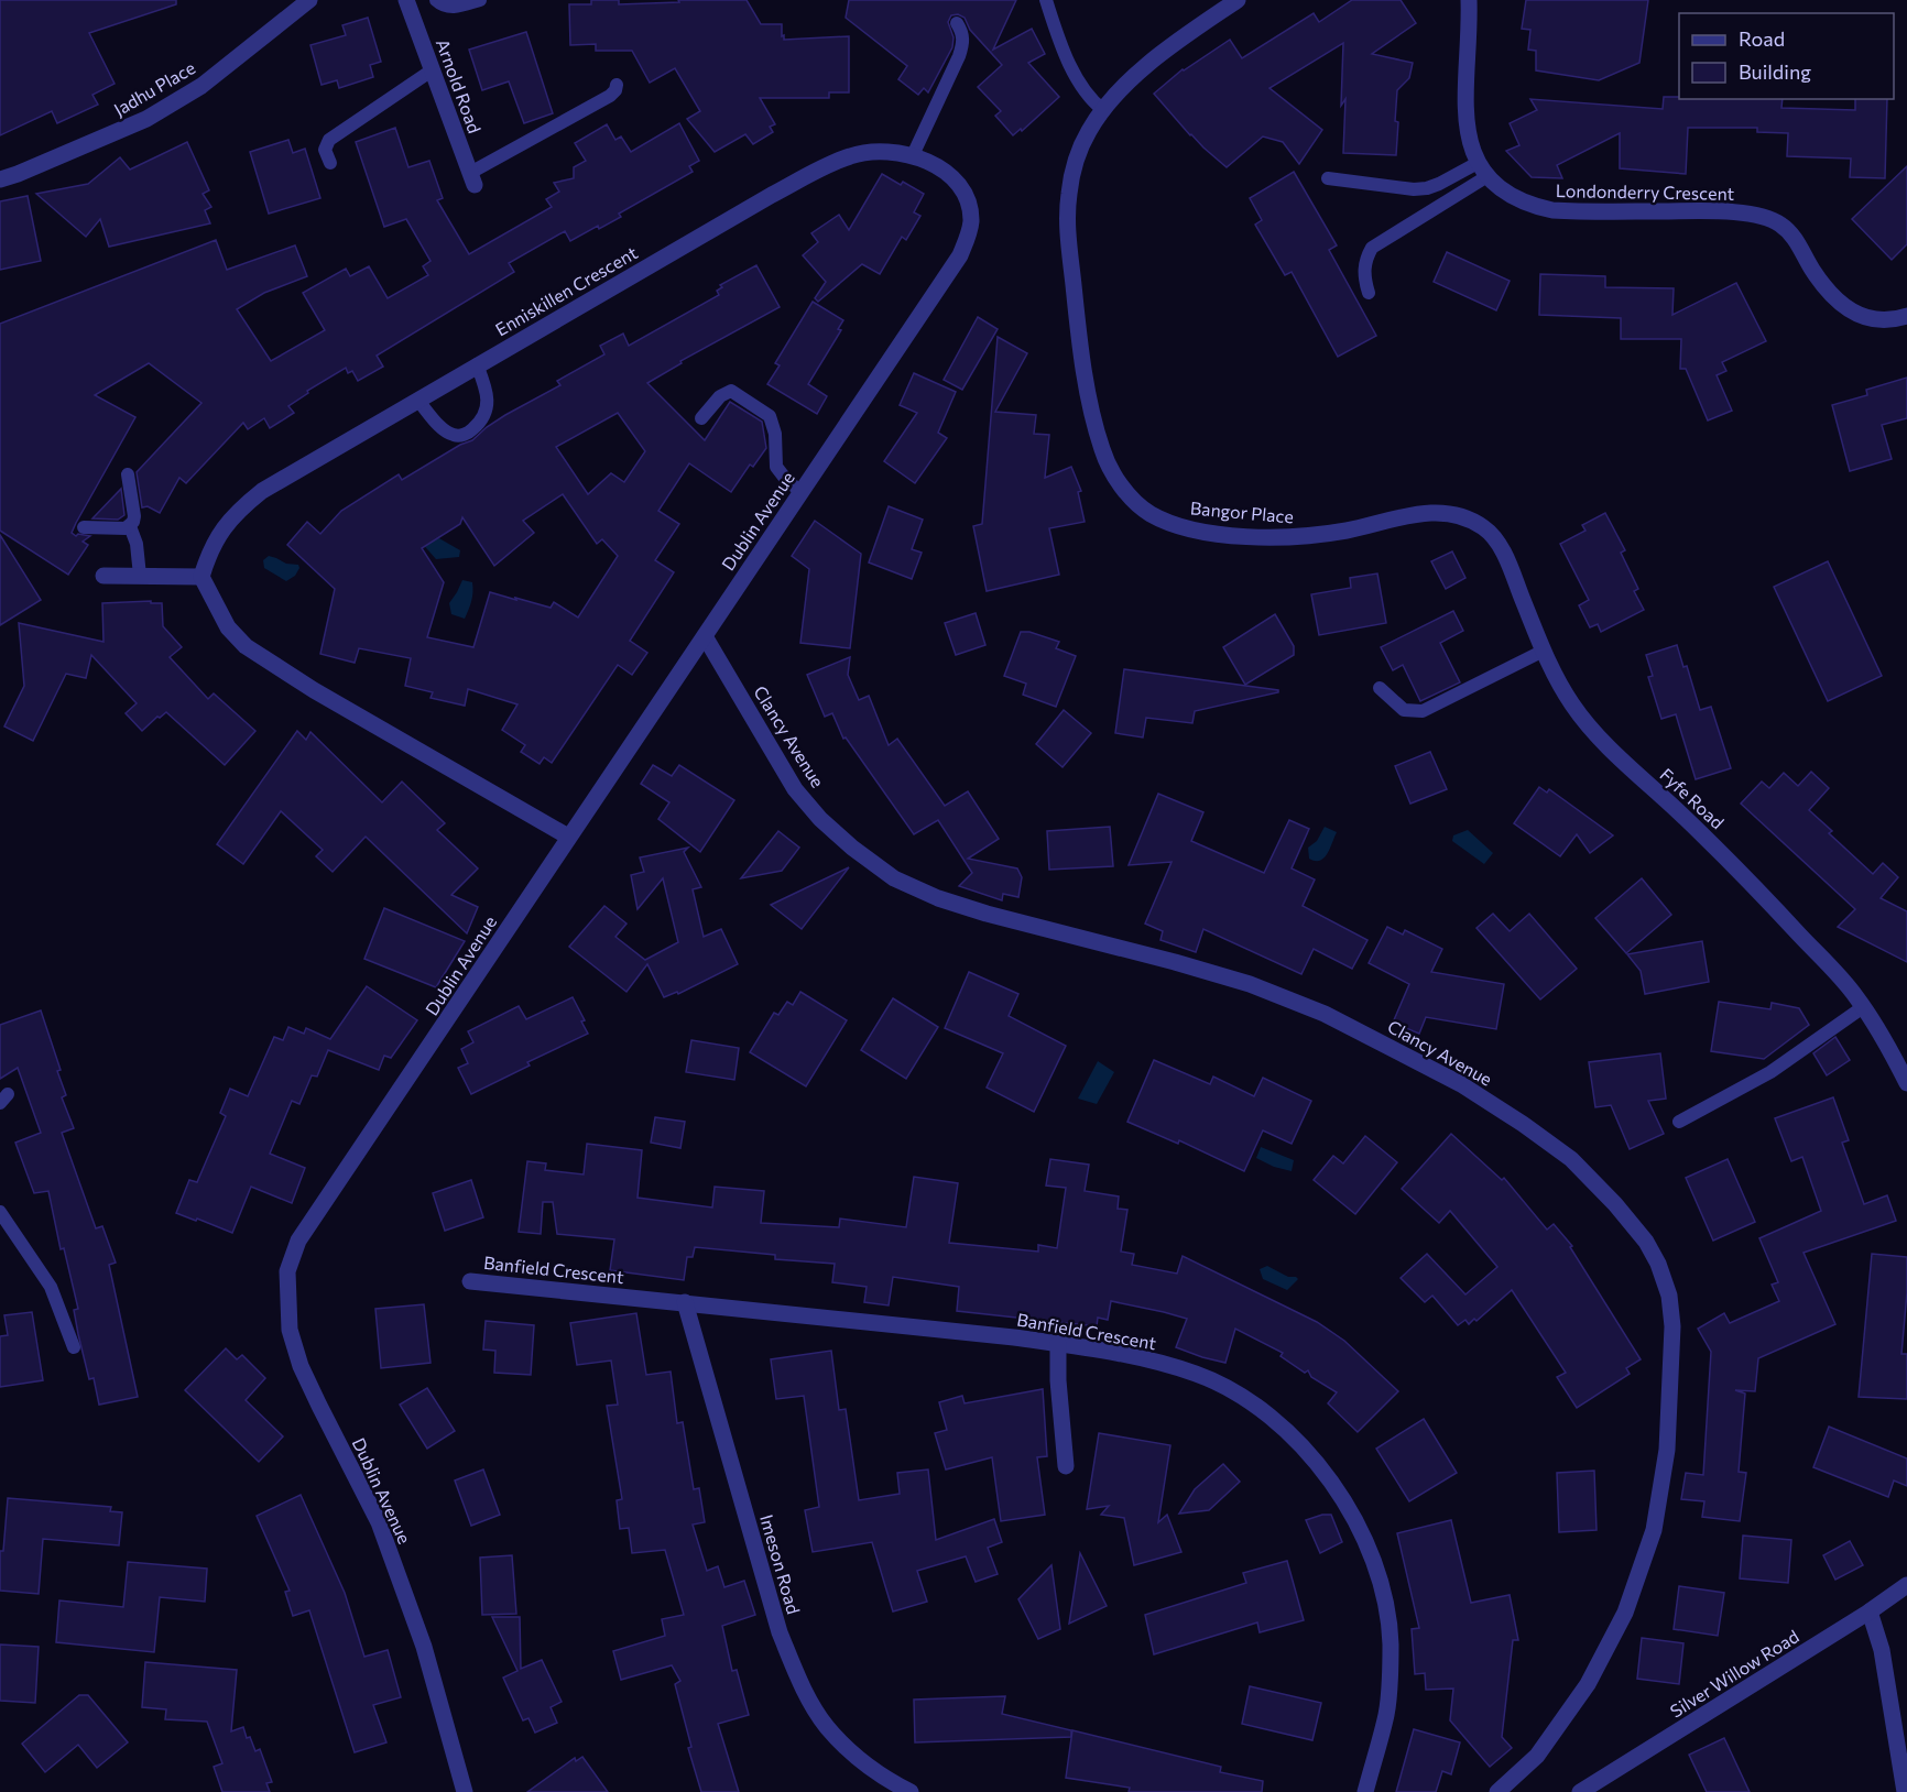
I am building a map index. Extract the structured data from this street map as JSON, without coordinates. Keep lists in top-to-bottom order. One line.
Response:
{"streets":{"street":["Arnold Road","Jadhu Place","Londonderry Crescent","Enniskillen Crescent","Bangor Place","Dublin Avenue","Clancy Avenue","Fyfe Road","Banfield Crescent","Imeson Road","Silver Willow Road"]},"crossings":[["Enniskillen Crescent","Dublin Avenue"],["Bangor Place","Fyfe Road"],["Dublin Avenue","Clancy Avenue"],["Banfield Crescent","Imeson Road"]],"legend":["Road","Building"]}
